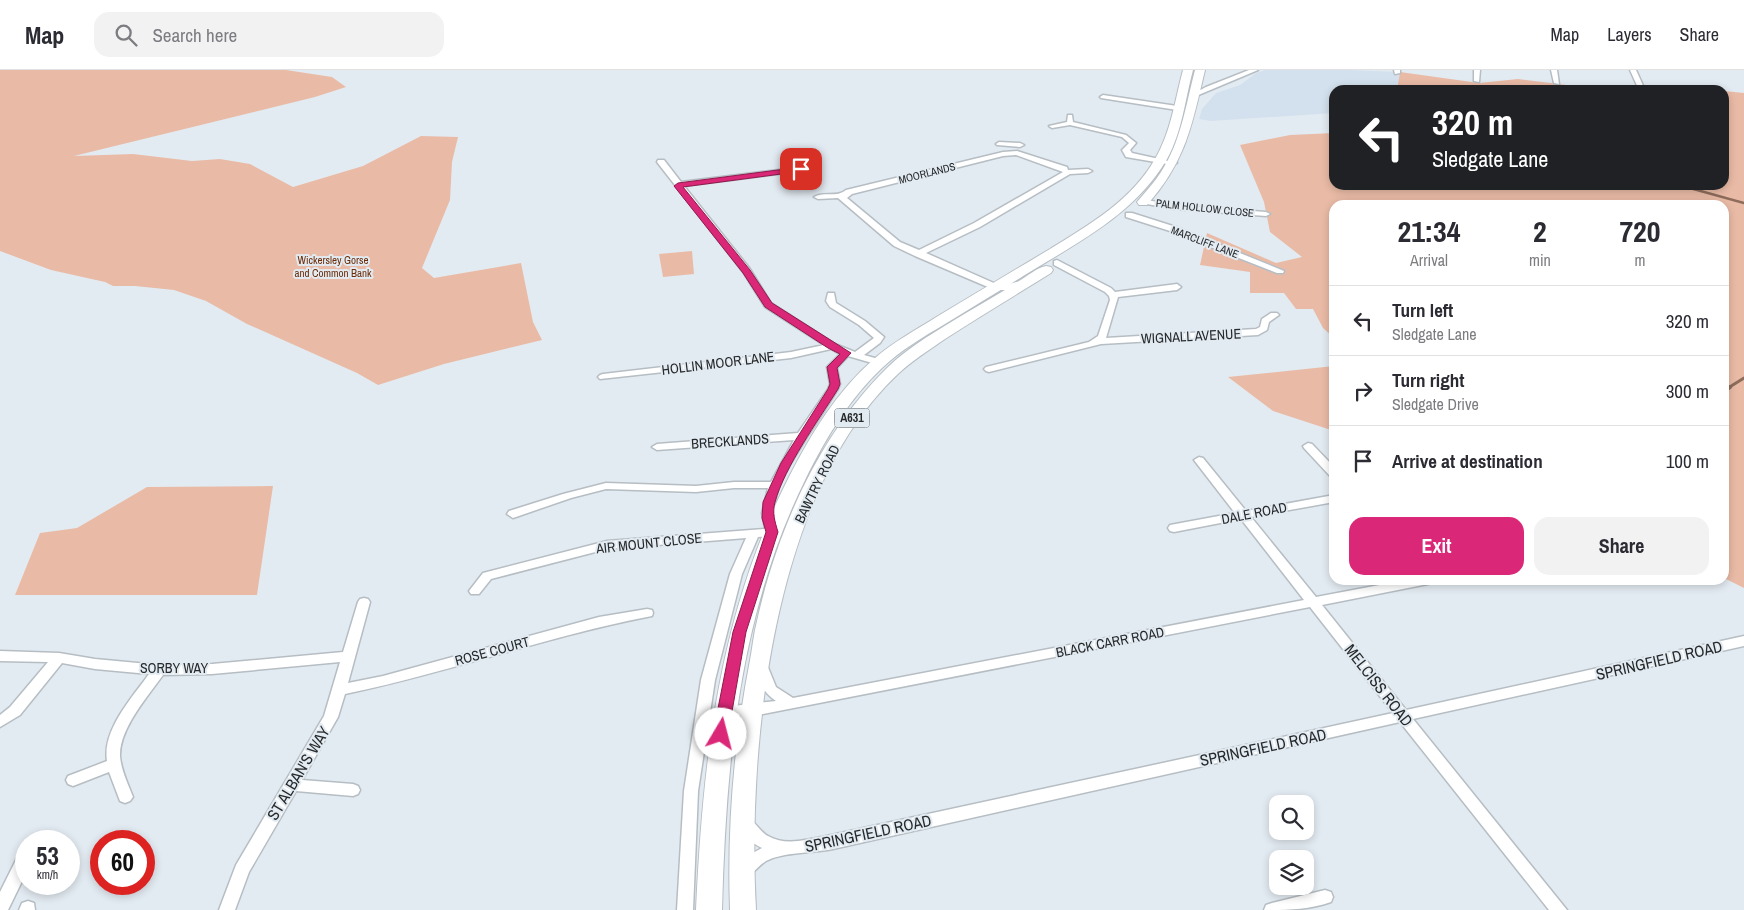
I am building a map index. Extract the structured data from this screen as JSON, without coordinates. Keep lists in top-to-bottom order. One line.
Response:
{"streets":{"main road":["A631","BAWTRY ROAD"],"street":["MOORLANDS","PALM HOLLOW CLOSE","MARCLIFF LANE","WIGNALL AVENUE","HOLLIN MOOR LANE","BRECKLANDS","DALE ROAD","AIR MOUNT CLOSE","BLACK CARR ROAD","ROSE COURT","SPRINGFIELD ROAD","SORBY WAY","MELCISS ROAD","ST ALBAN'S WAY"]},"crossings":[["PALM HOLLOW CLOSE","BAWTRY ROAD"],["MARCLIFF LANE","BAWTRY ROAD"],["BRECKLANDS","BAWTRY ROAD"],["BAWTRY ROAD","AIR MOUNT CLOSE"],["BAWTRY ROAD","BLACK CARR ROAD"],["BAWTRY ROAD","SPRINGFIELD ROAD"],["DALE ROAD","MELCISS ROAD"],["BLACK CARR ROAD","MELCISS ROAD"],["ROSE COURT","ST ALBAN'S WAY"],["SPRINGFIELD ROAD","MELCISS ROAD"],["SORBY WAY","ST ALBAN'S WAY"]],"parks":["Wickersley Gorse and Common Bank"],"page":{"header":"Map","search":"Search here","nav":["Map","Layers","Share"],"turn":["320 m","Sledgate Lane"],"eta":["21:34","Arrival","2","min","720","m"],"list":[{"name":"Turn left","note":"Sledgate Lane","value":"320 m"},{"name":"Turn right","note":"Sledgate Drive","value":"300 m"},{"name":"Arrive at destination","value":"100 m"}],"buttons":["Exit","Share"],"speed":"53 km/h","limit":"60"}}
